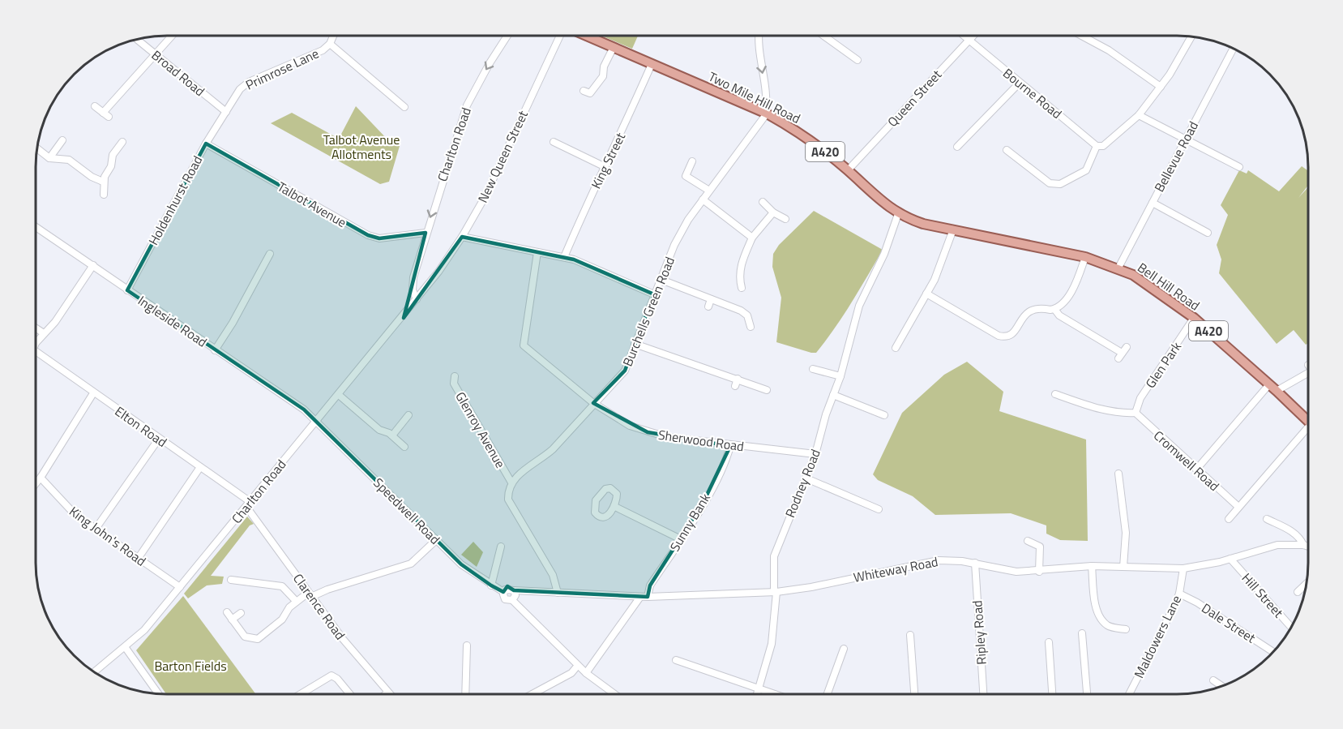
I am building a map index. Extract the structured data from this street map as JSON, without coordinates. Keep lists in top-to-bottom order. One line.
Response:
{"streets":{"main road":["Two Mile Hill Road","A420","Bell Hill Road"],"street":["Primrose Lane","Broad Road","Bourne Road","Queen Street","Charlton Road","New Queen Street","Bellevue Road","King Street","Holdenhurst Road","Talbot Avenue","Burchells Green Road","Ingleside Road","Glen Park","Elton Road","Glenroy Avenue","Sherwood Road","Cromwell Road","Rodney Road","Speedwell Road","Sunny Bank","King John's Road","Whiteway Road","Hill Street","Clarence Road","Dale Street","Ripley Road","Maldowers Lane"]},"crossings":[["Primrose Lane","Broad Road"],["Primrose Lane","Holdenhurst Road"],["Broad Road","Holdenhurst Road"],["Bourne Road","Queen Street"],["Two Mile Hill Road","Queen Street"],["Two Mile Hill Road","King Street"],["Two Mile Hill Road","Bell Hill Road"],["Two Mile Hill Road","Burchells Green Road"],["Two Mile Hill Road","Rodney Road"],["Charlton Road","New Queen Street"],["Charlton Road","Talbot Avenue"],["Charlton Road","Ingleside Road"],["Charlton Road","Elton Road"],["Charlton Road","Speedwell Road"],["Charlton Road","King John's Road"],["Charlton Road","Clarence Road"],["Bellevue Road","Bell Hill Road"],["Holdenhurst Road","Talbot Avenue"],["Holdenhurst Road","Ingleside Road"],["Bell Hill Road","Glen Park"],["Burchells Green Road","Glenroy Avenue"],["Burchells Green Road","Sherwood Road"],["Ingleside Road","Speedwell Road"],["Glen Park","Cromwell Road"],["Elton Road","Clarence Road"],["Sherwood Road","Rodney Road"],["Sherwood Road","Sunny Bank"],["Rodney Road","Whiteway Road"],["Speedwell Road","Sunny Bank"],["Speedwell Road","Whiteway Road"],["Sunny Bank","Whiteway Road"],["Whiteway Road","Hill Street"],["Whiteway Road","Ripley Road"],["Whiteway Road","Maldowers Lane"],["Dale Street","Maldowers Lane"]],"parks":["Talbot Avenue Allotments","Barton Fields"]}
